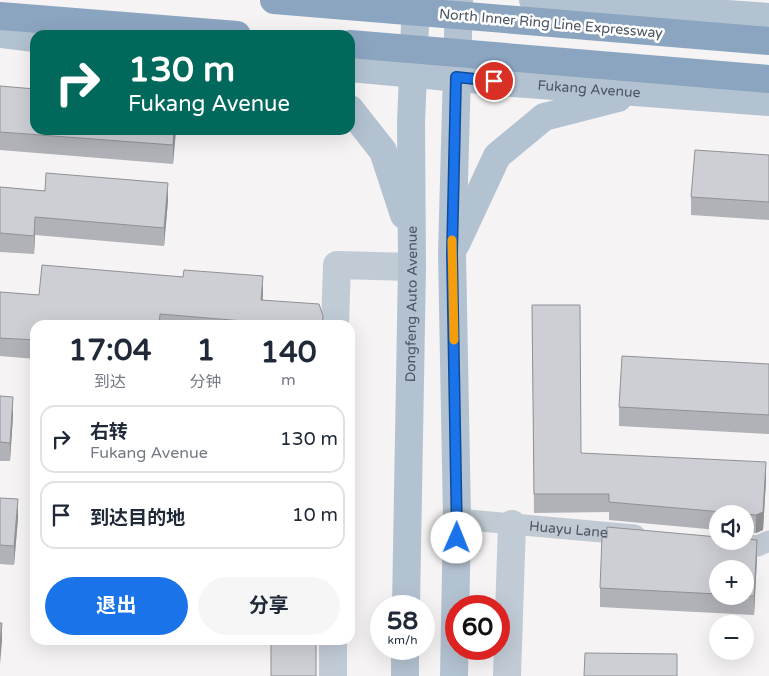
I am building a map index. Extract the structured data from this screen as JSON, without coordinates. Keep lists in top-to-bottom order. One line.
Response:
{"streets":{"highway":["North Inner Ring Line Expressway"],"main road":["Fukang Avenue","Dongfeng Auto Avenue"],"street":["Huayu Lane"]},"crossings":[["Fukang Avenue","Dongfeng Auto Avenue"]],"page":{"turn":["130 m","Fukang Avenue"],"eta":["17:04","到达","1","分钟","140","m"],"list":[{"name":"右转","note":"Fukang Avenue","value":"130 m"},{"name":"到达目的地","value":"10 m"}],"map_buttons":["+","−"],"buttons":["退出","分享"],"speed":"58 km/h","limit":"60"}}
